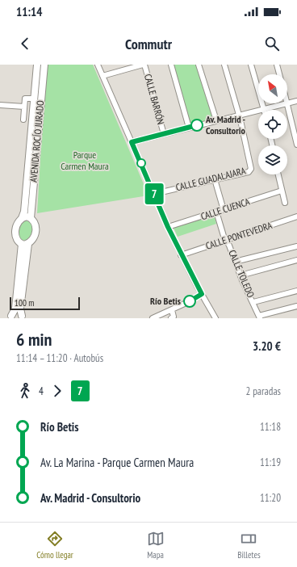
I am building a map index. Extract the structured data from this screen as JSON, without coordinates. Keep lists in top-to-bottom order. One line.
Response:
{"streets":{"main road":["AVENIDA ROCÍO JURADO"],"street":["CALLE BARRÓN","CALLE GUADALAJARA","CALLE CUENCA","CALLE PONTEVEDRA","CALLE TOLEDO"]},"crossings":[["CALLE CUENCA","CALLE TOLEDO"],["CALLE PONTEVEDRA","CALLE TOLEDO"]],"parks":["Parque Carmen Maura"],"places":["Av. Madrid - Consultorio","Río Betis"],"lines":["bus line 7"],"scale_bar":"100 m","north":"top left","page":{"status":"11:14","header":"Commutr","on_map":"7","scale":"100 m","heading":["6 min","11:14 – 11:20 · Autobús","3.20 €"],"legs":["4","7","2 paradas"],"list":[{"name":"Río Betis","value":"11:18"},{"name":"Av. La Marina - Parque Carmen Maura","value":"11:19"},{"name":"Av. Madrid - Consultorio","value":"11:20"}],"tabs":["Cómo llegar","Mapa","Billetes"]}}
